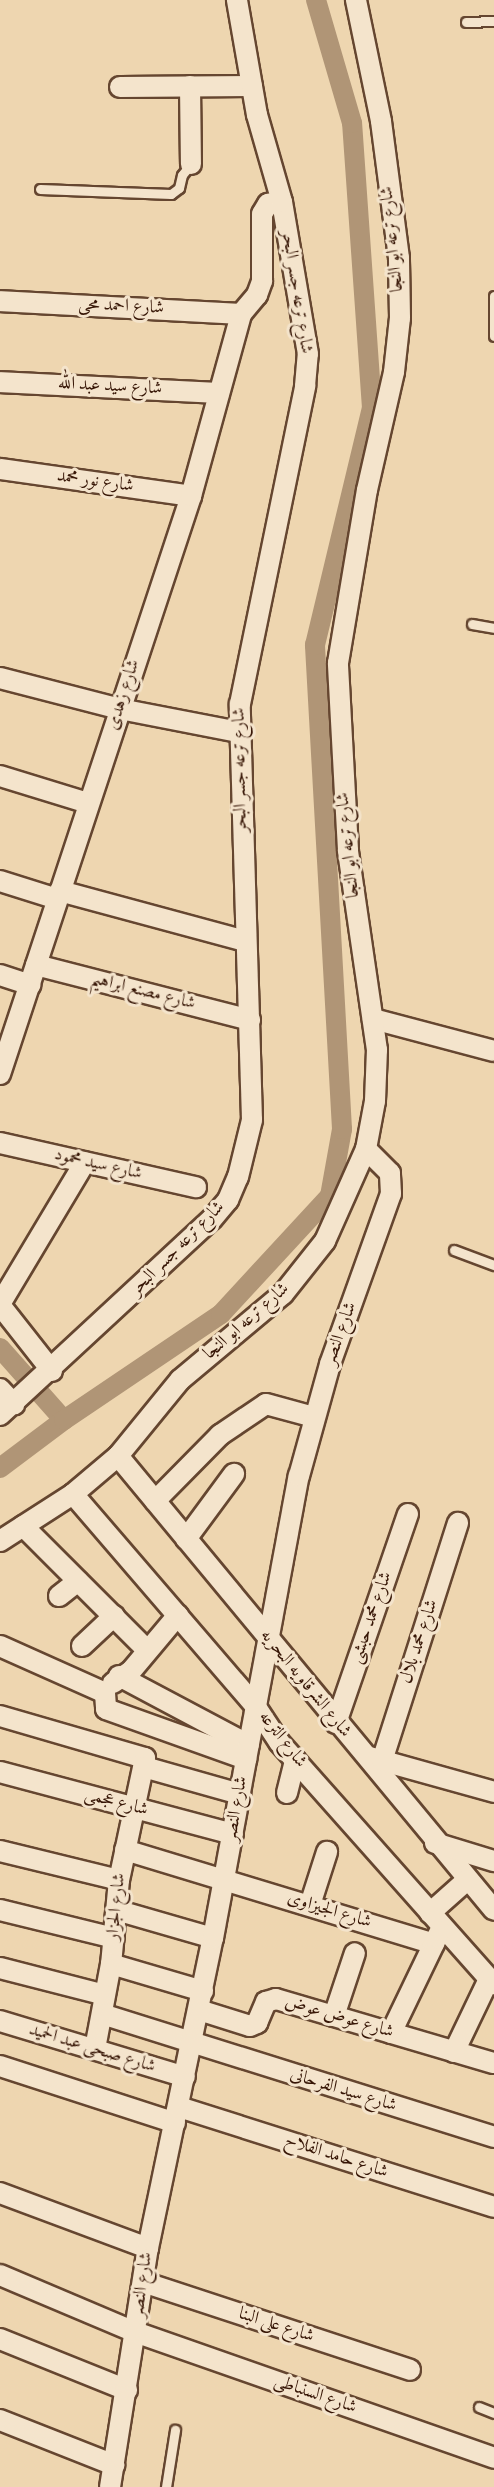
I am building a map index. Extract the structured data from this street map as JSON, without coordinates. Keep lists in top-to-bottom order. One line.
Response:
{"streets":{"street":["شارع ترعه ابو النجا","شارع ترعه جسر البحر","شارع احمد محى","شارع سيد عبد الله","شارع نور محمد","شارع زهدى","شارع مصنع ابراهيم","شارع سيد محمود","شارع النصر","شارع محمد حبشى","شارع محمد بلال","شارع الشرقاويه البحريه","شارع الترعه","شارع عجمى","شارع الجزار","شارع الجيزاوى","شارع عوض عوض","شارع صبحى عبد الحميد","شارع سيد الفرحانى","شارع حامد الفلاح","شارع على البنا","شارع السنباطى"]},"crossings":[["شارع ترعه ابو النجا","شارع النصر"],["شارع ترعه ابو النجا","شارع الشرقاويه البحريه"],["شارع ترعه ابو النجا","شارع الترعه"],["شارع ترعه جسر البحر","شارع مصنع ابراهيم"],["شارع احمد محى","شارع زهدى"],["شارع سيد عبد الله","شارع زهدى"],["شارع نور محمد","شارع زهدى"],["شارع زهدى","شارع مصنع ابراهيم"],["شارع النصر","شارع الشرقاويه البحريه"],["شارع النصر","شارع الترعه"],["شارع النصر","شارع عجمى"],["شارع النصر","شارع الجيزاوى"],["شارع النصر","شارع عوض عوض"],["شارع النصر","شارع صبحى عبد الحميد"],["شارع النصر","شارع سيد الفرحانى"],["شارع النصر","شارع حامد الفلاح"],["شارع النصر","شارع على البنا"],["شارع النصر","شارع السنباطى"],["شارع محمد حبشى","شارع الشرقاويه البحريه"],["شارع محمد بلال","شارع الشرقاويه البحريه"],["شارع الترعه","شارع الجيزاوى"],["شارع عجمى","شارع الجزار"],["شارع الجزار","شارع الجيزاوى"],["شارع الجزار","شارع صبحى عبد الحميد"],["شارع الجزار","شارع سيد الفرحانى"]]}
